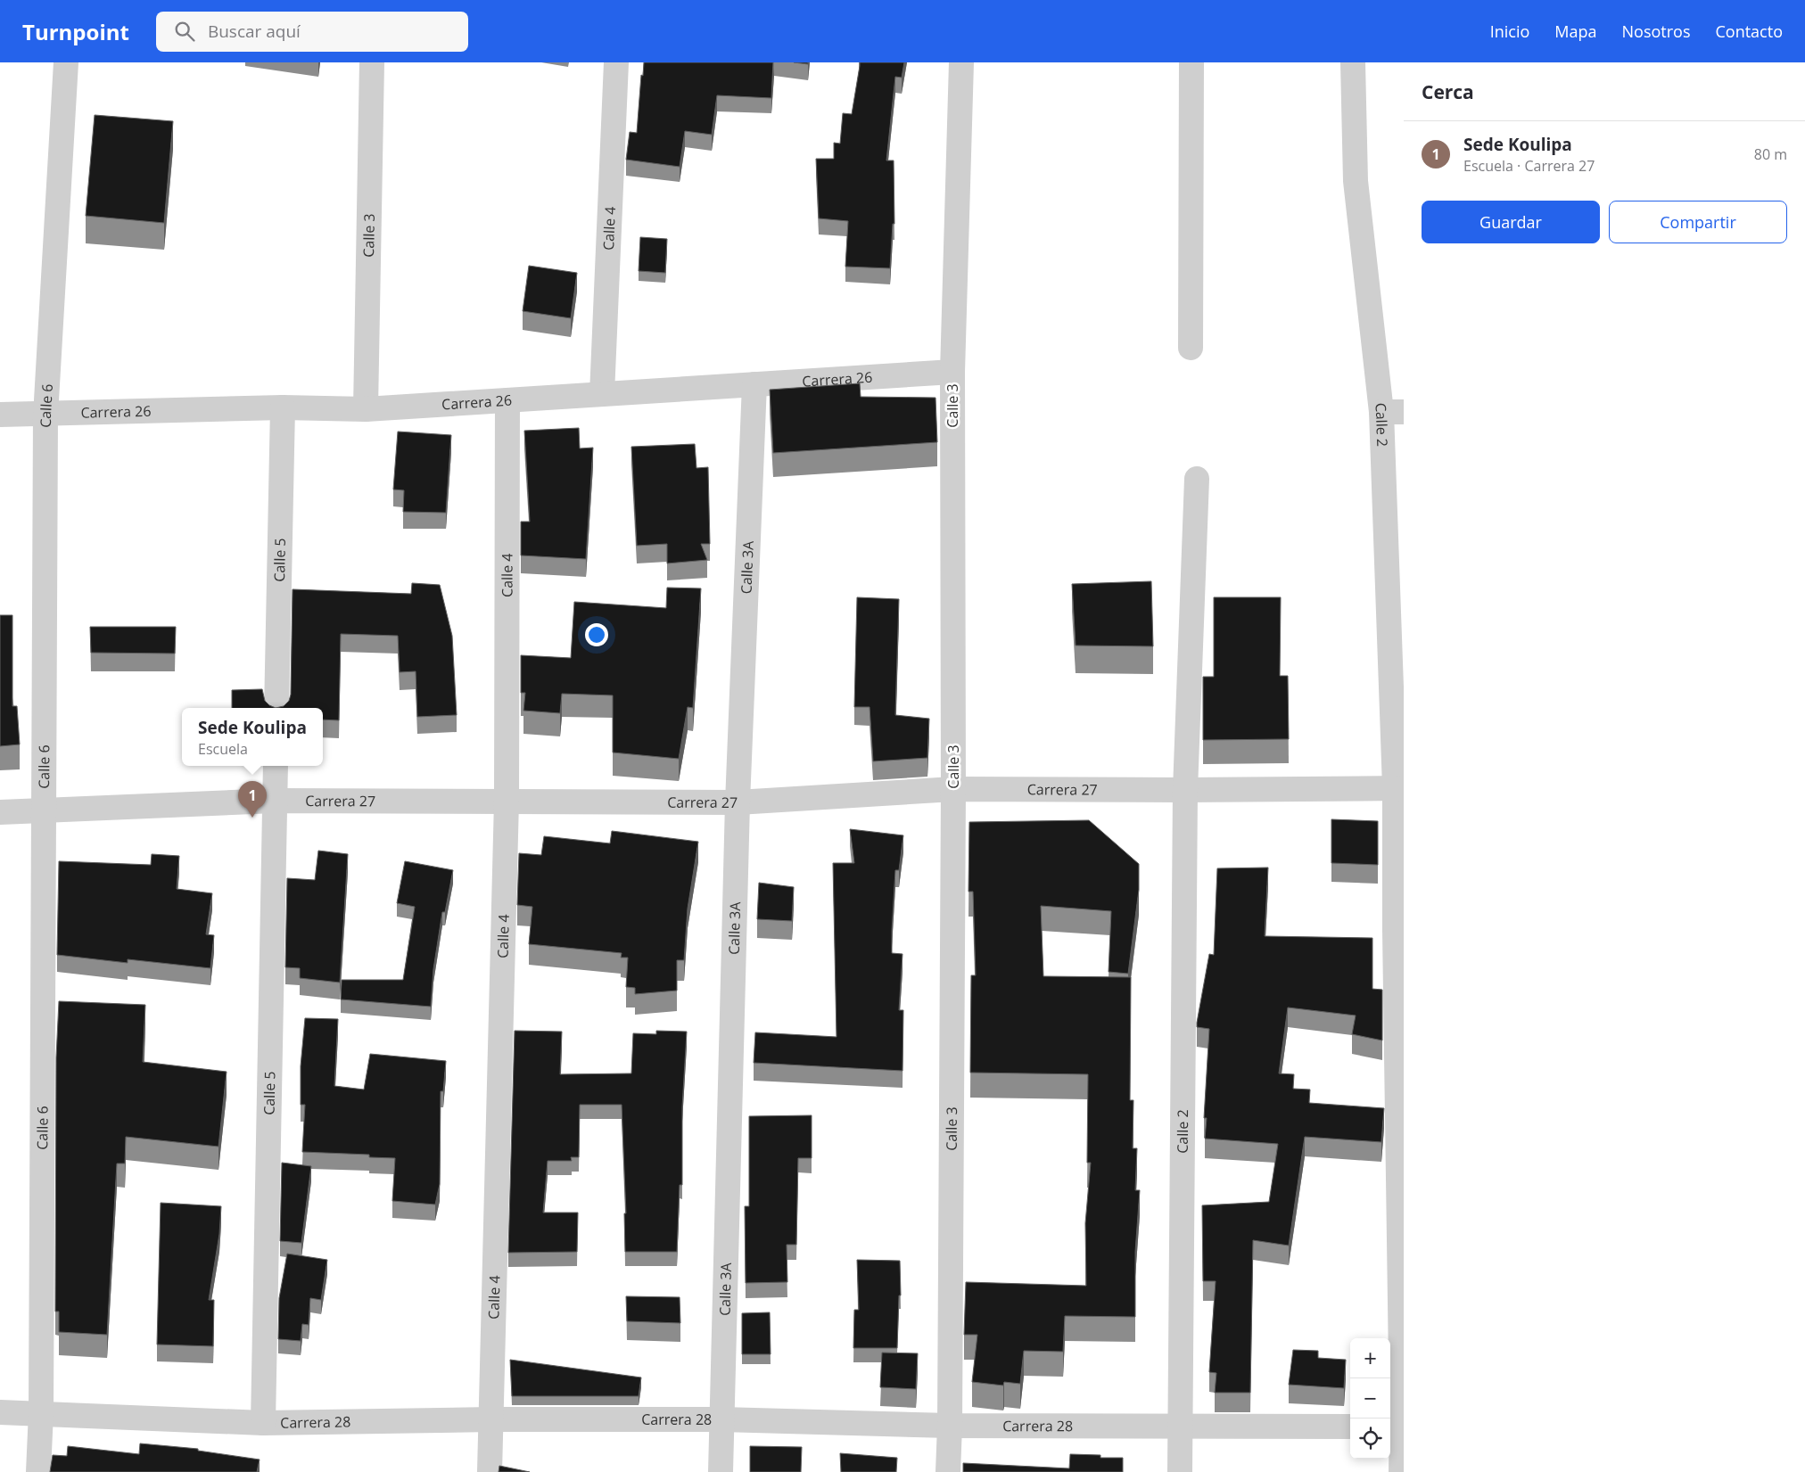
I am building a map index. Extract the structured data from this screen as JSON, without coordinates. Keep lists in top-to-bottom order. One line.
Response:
{"streets":{"street":["Calle 4","Calle 3","Carrera 26","Calle 6","Calle 2","Calle 5","Calle 3A","Carrera 27","Carrera 28"]},"crossings":[["Calle 4","Carrera 26"],["Calle 4","Carrera 27"],["Calle 4","Carrera 28"],["Calle 3","Carrera 26"],["Calle 3","Carrera 27"],["Calle 3","Carrera 28"],["Carrera 26","Calle 6"],["Carrera 26","Calle 5"],["Carrera 26","Calle 3A"],["Calle 6","Carrera 27"],["Calle 6","Carrera 28"],["Calle 2","Carrera 27"],["Calle 2","Carrera 28"],["Calle 5","Carrera 27"],["Calle 5","Carrera 28"],["Calle 3A","Carrera 27"],["Calle 3A","Carrera 28"]],"page":{"header":"Turnpoint","search":"Buscar aquí","nav":["Inicio","Mapa","Nosotros","Contacto"],"heading":"Cerca","list":[{"mark":"1","name":"Sede Koulipa","note":"Escuela · Carrera 27","value":"80 m"}],"buttons":["Guardar","Compartir"],"popup":["Sede Koulipa","Escuela"],"pins":"1","map_buttons":["+","−"]}}
